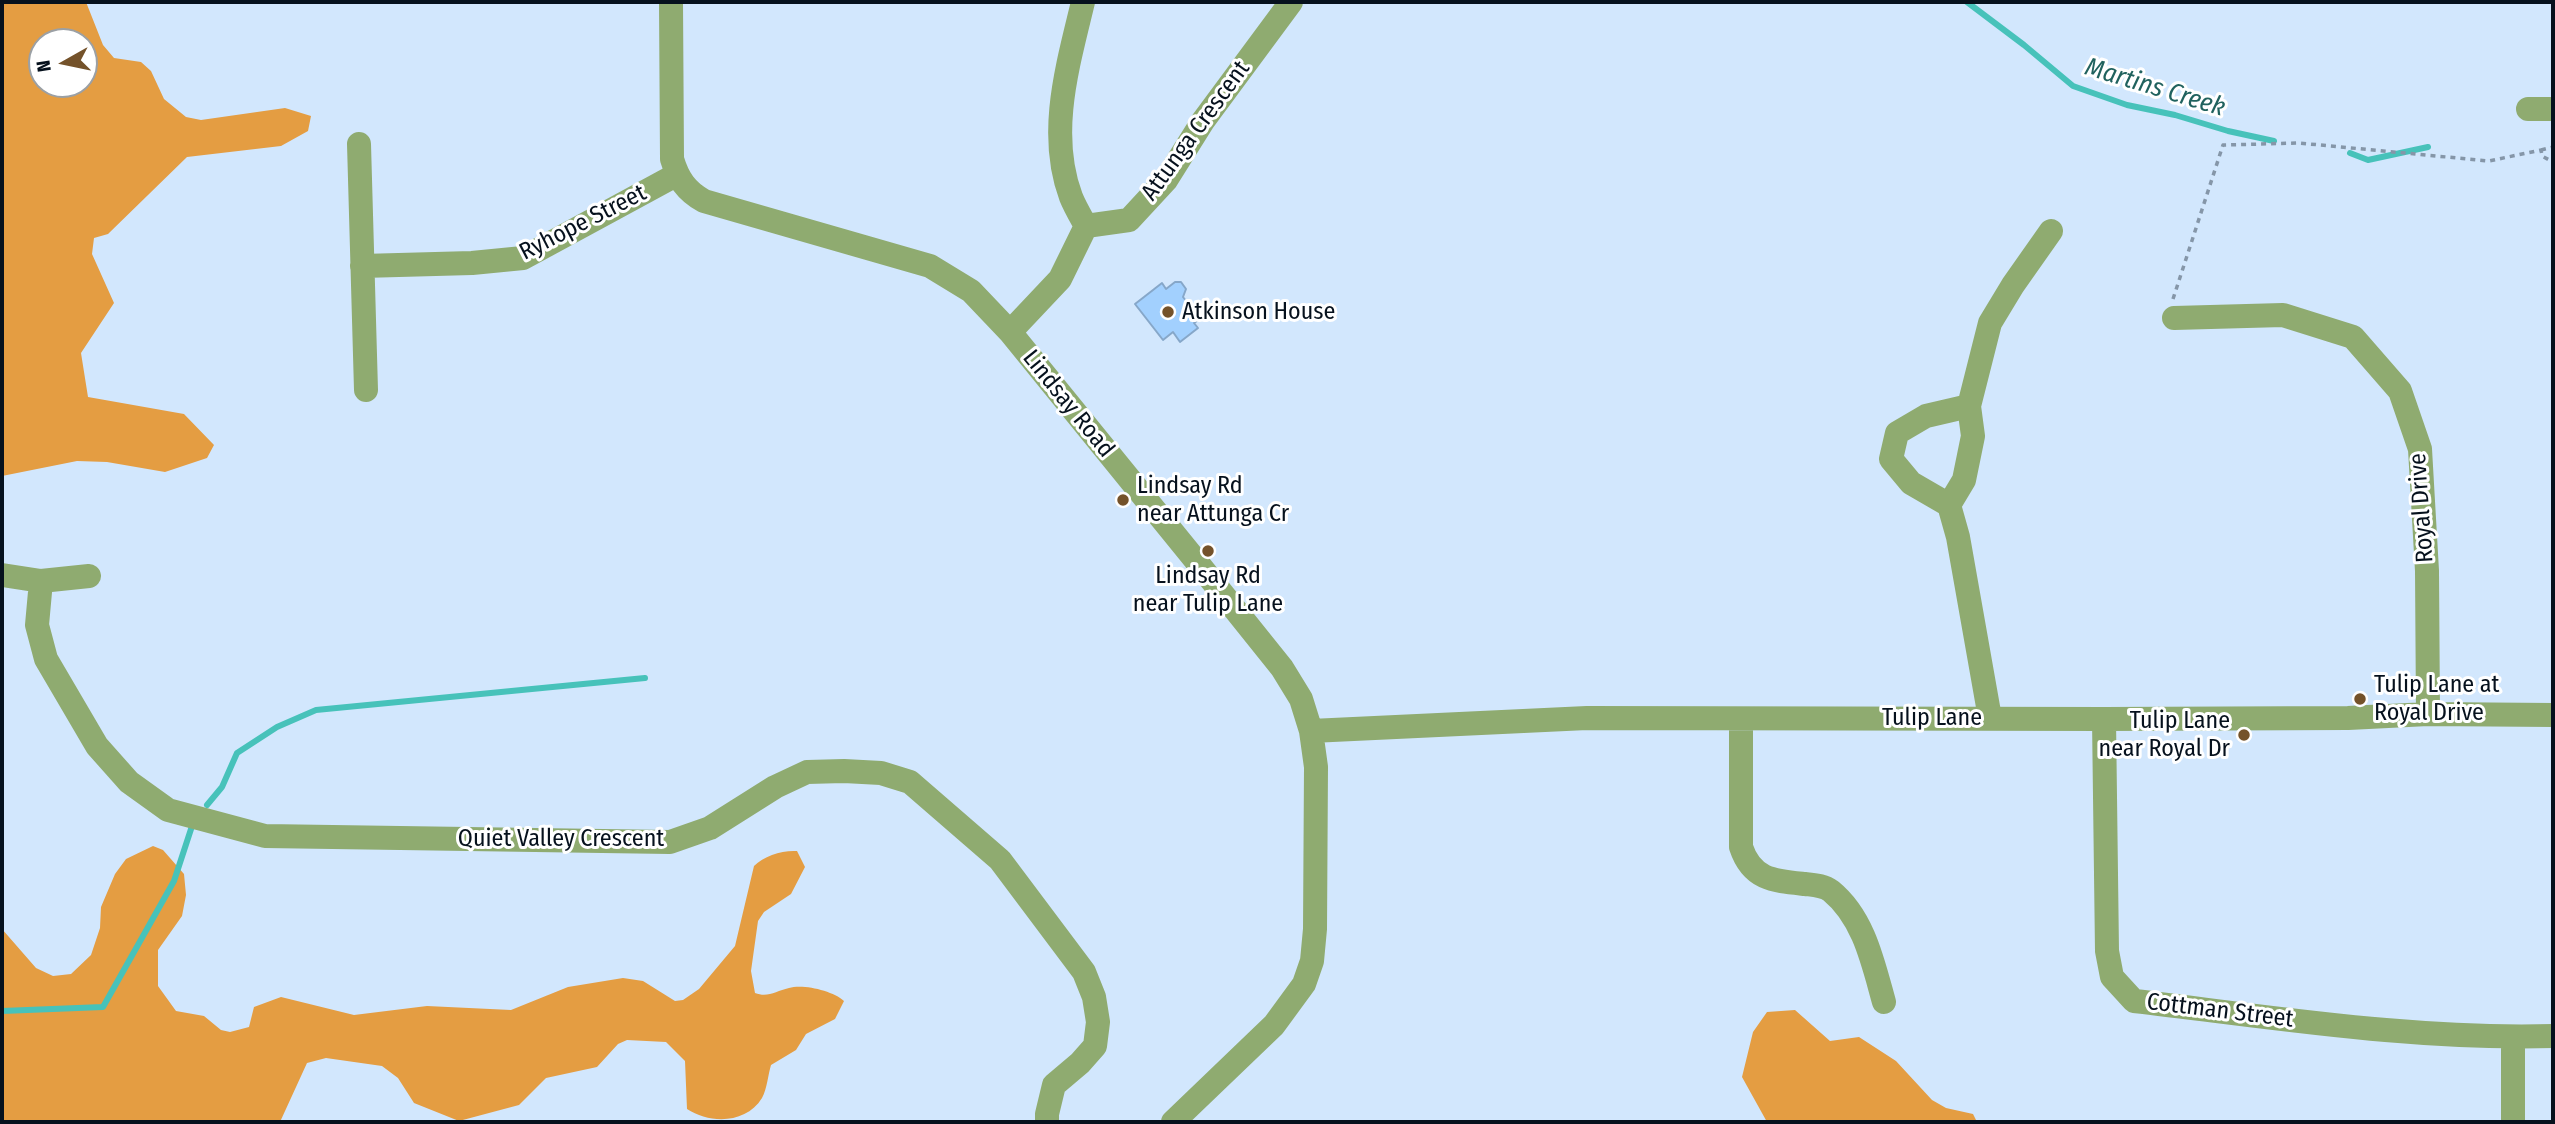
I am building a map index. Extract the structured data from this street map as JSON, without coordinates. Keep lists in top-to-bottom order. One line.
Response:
{"streets":{"street":["Attunga Crescent","Ryhope Street","Lindsay Road","Royal Drive","Tulip Lane","Quiet Valley Crescent","Cottman Street"]},"crossings":[["Ryhope Street","Lindsay Road"],["Lindsay Road","Tulip Lane"],["Royal Drive","Tulip Lane"],["Tulip Lane","Cottman Street"]],"water":["Martins Creek"],"places":["Atkinson House","Lindsay Rd near Attunga Cr","Lindsay Rd near Tulip Lane","Tulip Lane at Royal Drive","Tulip Lane near Royal Dr"],"north":"left"}
